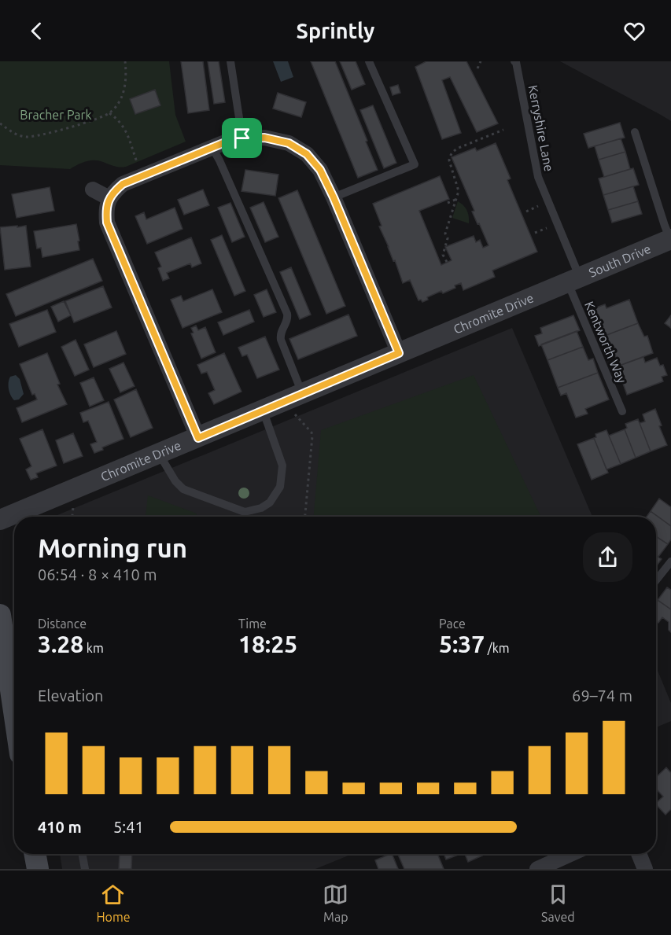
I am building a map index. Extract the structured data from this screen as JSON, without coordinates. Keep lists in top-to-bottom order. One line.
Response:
{"streets":{"street":["South Drive","Chromite Drive"],"lane":["Kerryshire Lane","Kentworth Way"]},"crossings":[["Kerryshire Lane","South Drive"],["Kerryshire Lane","Chromite Drive"],["Kerryshire Lane","Kentworth Way"],["South Drive","Chromite Drive"],["South Drive","Kentworth Way"],["Chromite Drive","Kentworth Way"]],"parks":["Bracher Park"],"page":{"header":"Sprintly","heading":["Morning run","06:54 · 8 × 410 m"],"stats":[["Distance","3.28 km"],["Time","18:25"],["Pace","5:37 /km"]],"chart":["Elevation","69–74 m"],"list":[{"name":"410 m","note":"5:41"}],"tabs":["Home","Map","Saved"]}}
